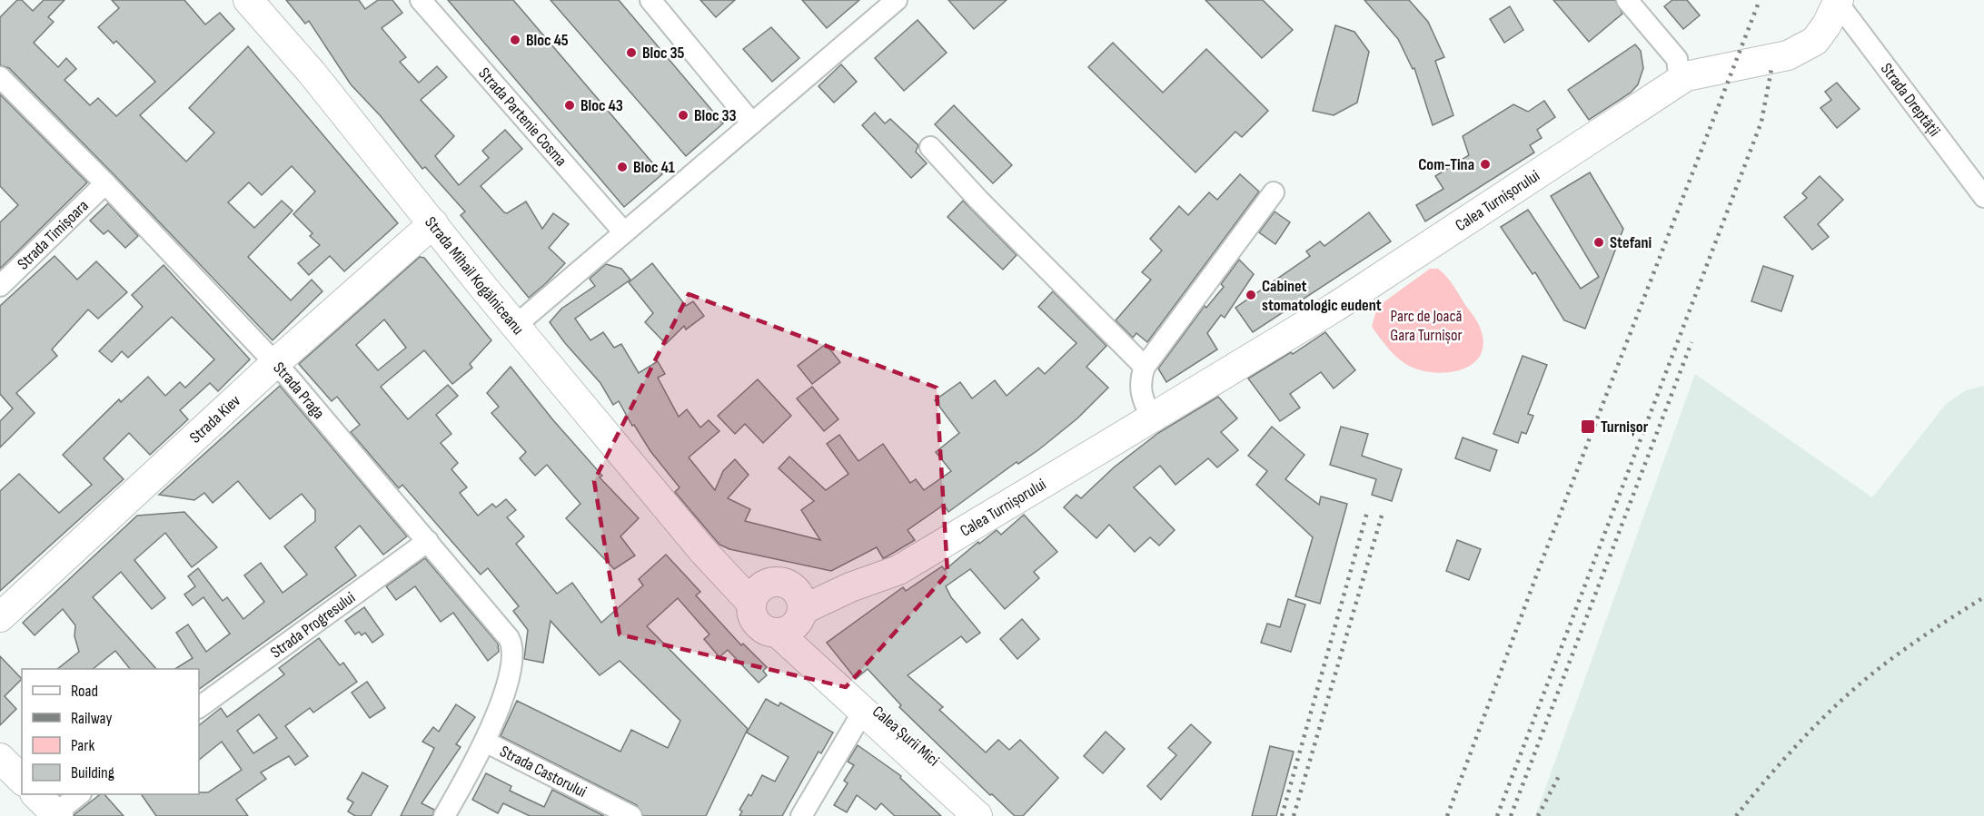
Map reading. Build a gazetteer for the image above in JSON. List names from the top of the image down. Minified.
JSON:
{"streets":{"street":["Strada Dreptății","Strada Partenie Cosma","Calea Turnișorului","Strada Timișoara","Strada Mihail Kogălniceanu","Strada Praga","Strada Kiev","Strada Progresului","Calea Șurii Mici","Strada Castorului"]},"crossings":[["Strada Dreptății","Calea Turnișorului"],["Calea Turnișorului","Strada Mihail Kogălniceanu"],["Calea Turnișorului","Calea Șurii Mici"],["Strada Timișoara","Strada Praga"],["Strada Mihail Kogălniceanu","Strada Kiev"],["Strada Mihail Kogălniceanu","Calea Șurii Mici"],["Strada Praga","Strada Kiev"],["Strada Praga","Strada Progresului"],["Strada Praga","Strada Castorului"]],"parks":["Parc de Joacă Gara Turnișor"],"places":{"other":["Bloc 45","Bloc 35","Bloc 43","Bloc 33","Com-Tina","Bloc 41","Stefani","Cabinet stomatologic eudent"],"transit":["Turnișor"]},"legend":["Road","Railway","Park","Building"]}
